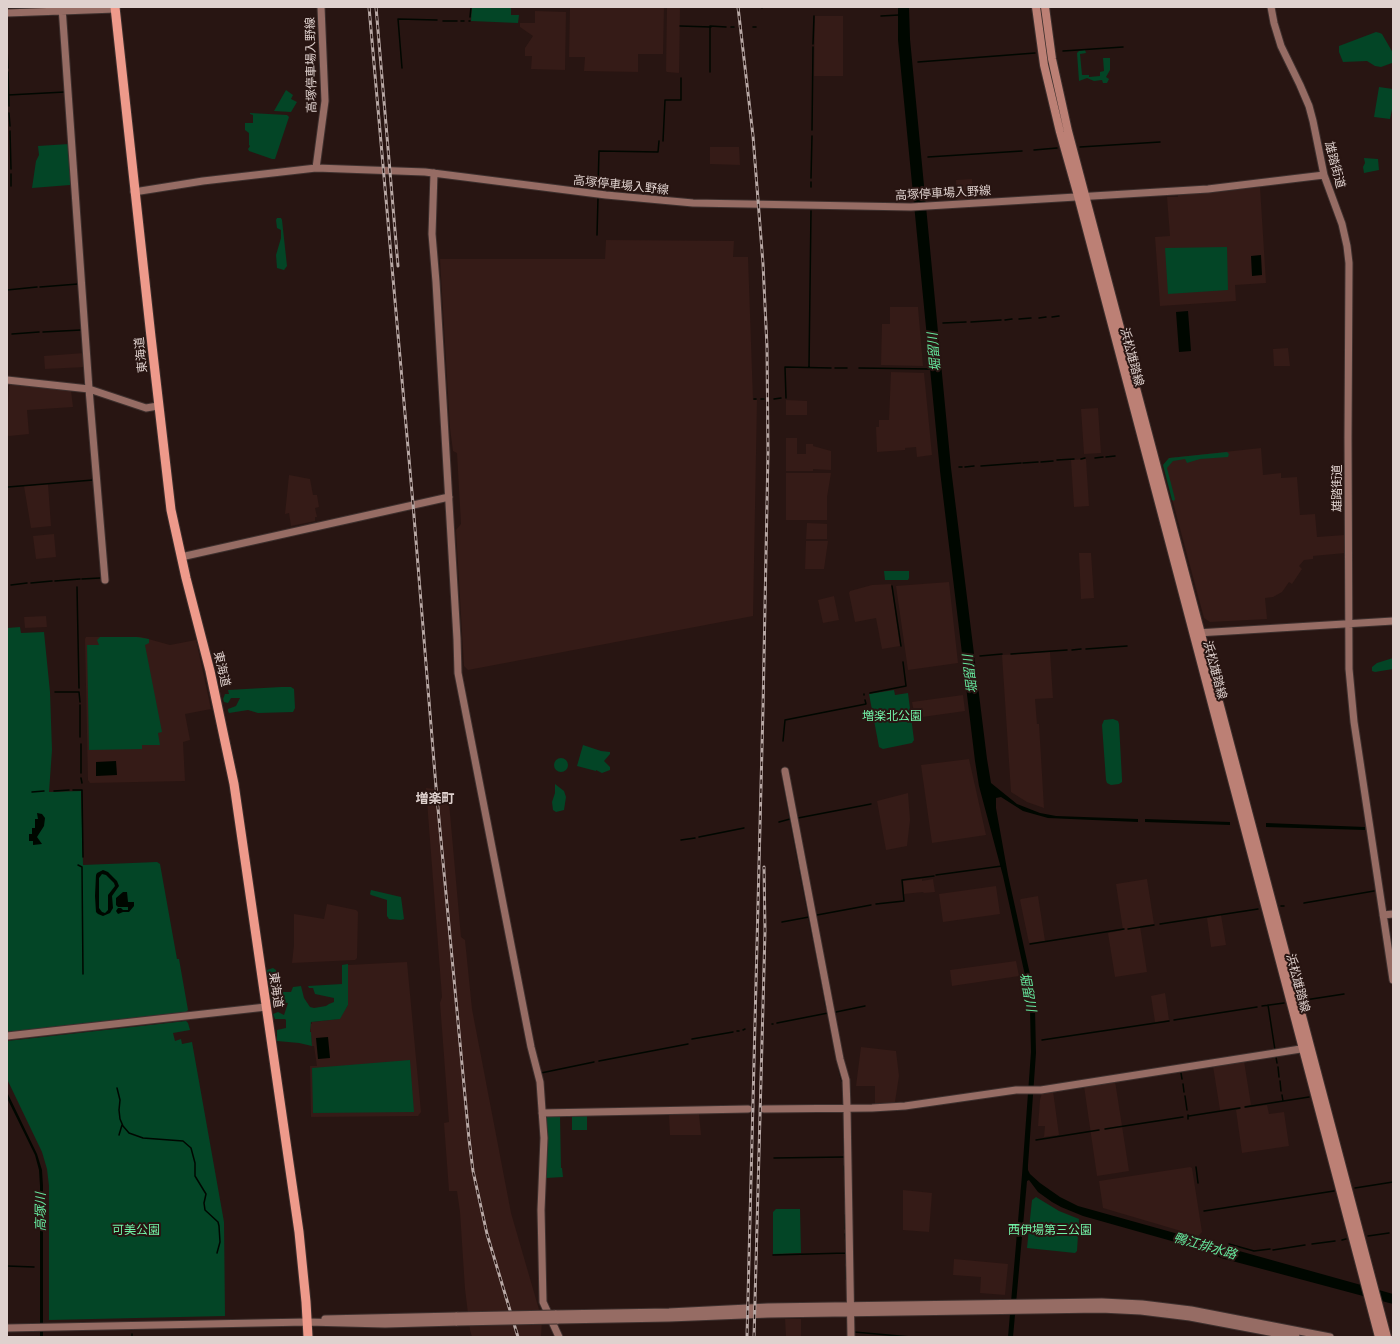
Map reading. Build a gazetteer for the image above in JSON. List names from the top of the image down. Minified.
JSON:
{"streets":{"highway":["東海道"],"main road":["浜松雄踏線"],"street":["高塚停車場入野線","雄踏街道"]},"crossings":[["高塚停車場入野線","雄踏街道"],["高塚停車場入野線","浜松雄踏線"]],"districts":["増楽町"],"water":["堀留川","高塚川","鴨江排水路"],"parks":["増楽北公園","可美公園","西伊場第三公園"]}
